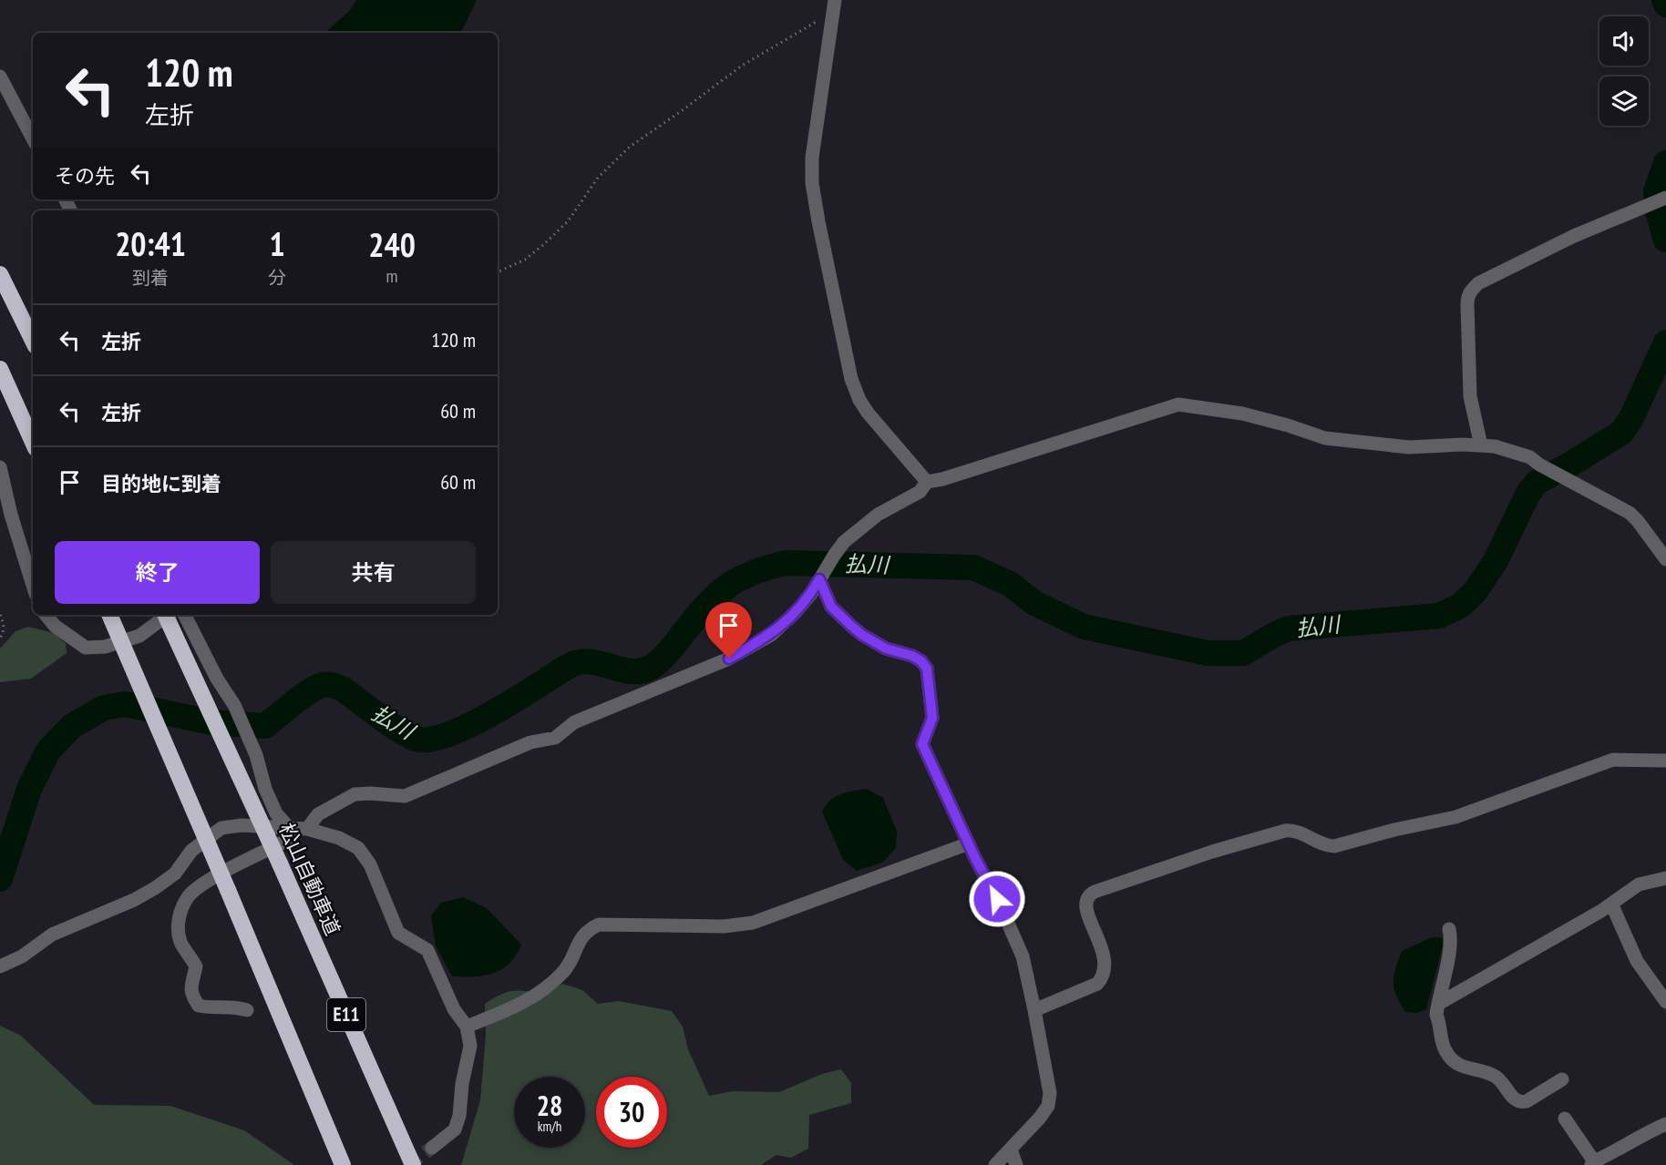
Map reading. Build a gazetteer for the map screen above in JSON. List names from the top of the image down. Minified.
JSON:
{"streets":{"highway":["松山自動車道","E11"]},"water":["払川"],"page":{"turn":["120 m","左折"],"then":"その先","eta":["20:41","到着","1","分","240","m"],"list":[{"name":"左折","value":"120 m"},{"name":"左折","value":"60 m"},{"name":"目的地に到着","value":"60 m"}],"buttons":["終了","共有"],"speed":"28 km/h","limit":"30"}}
